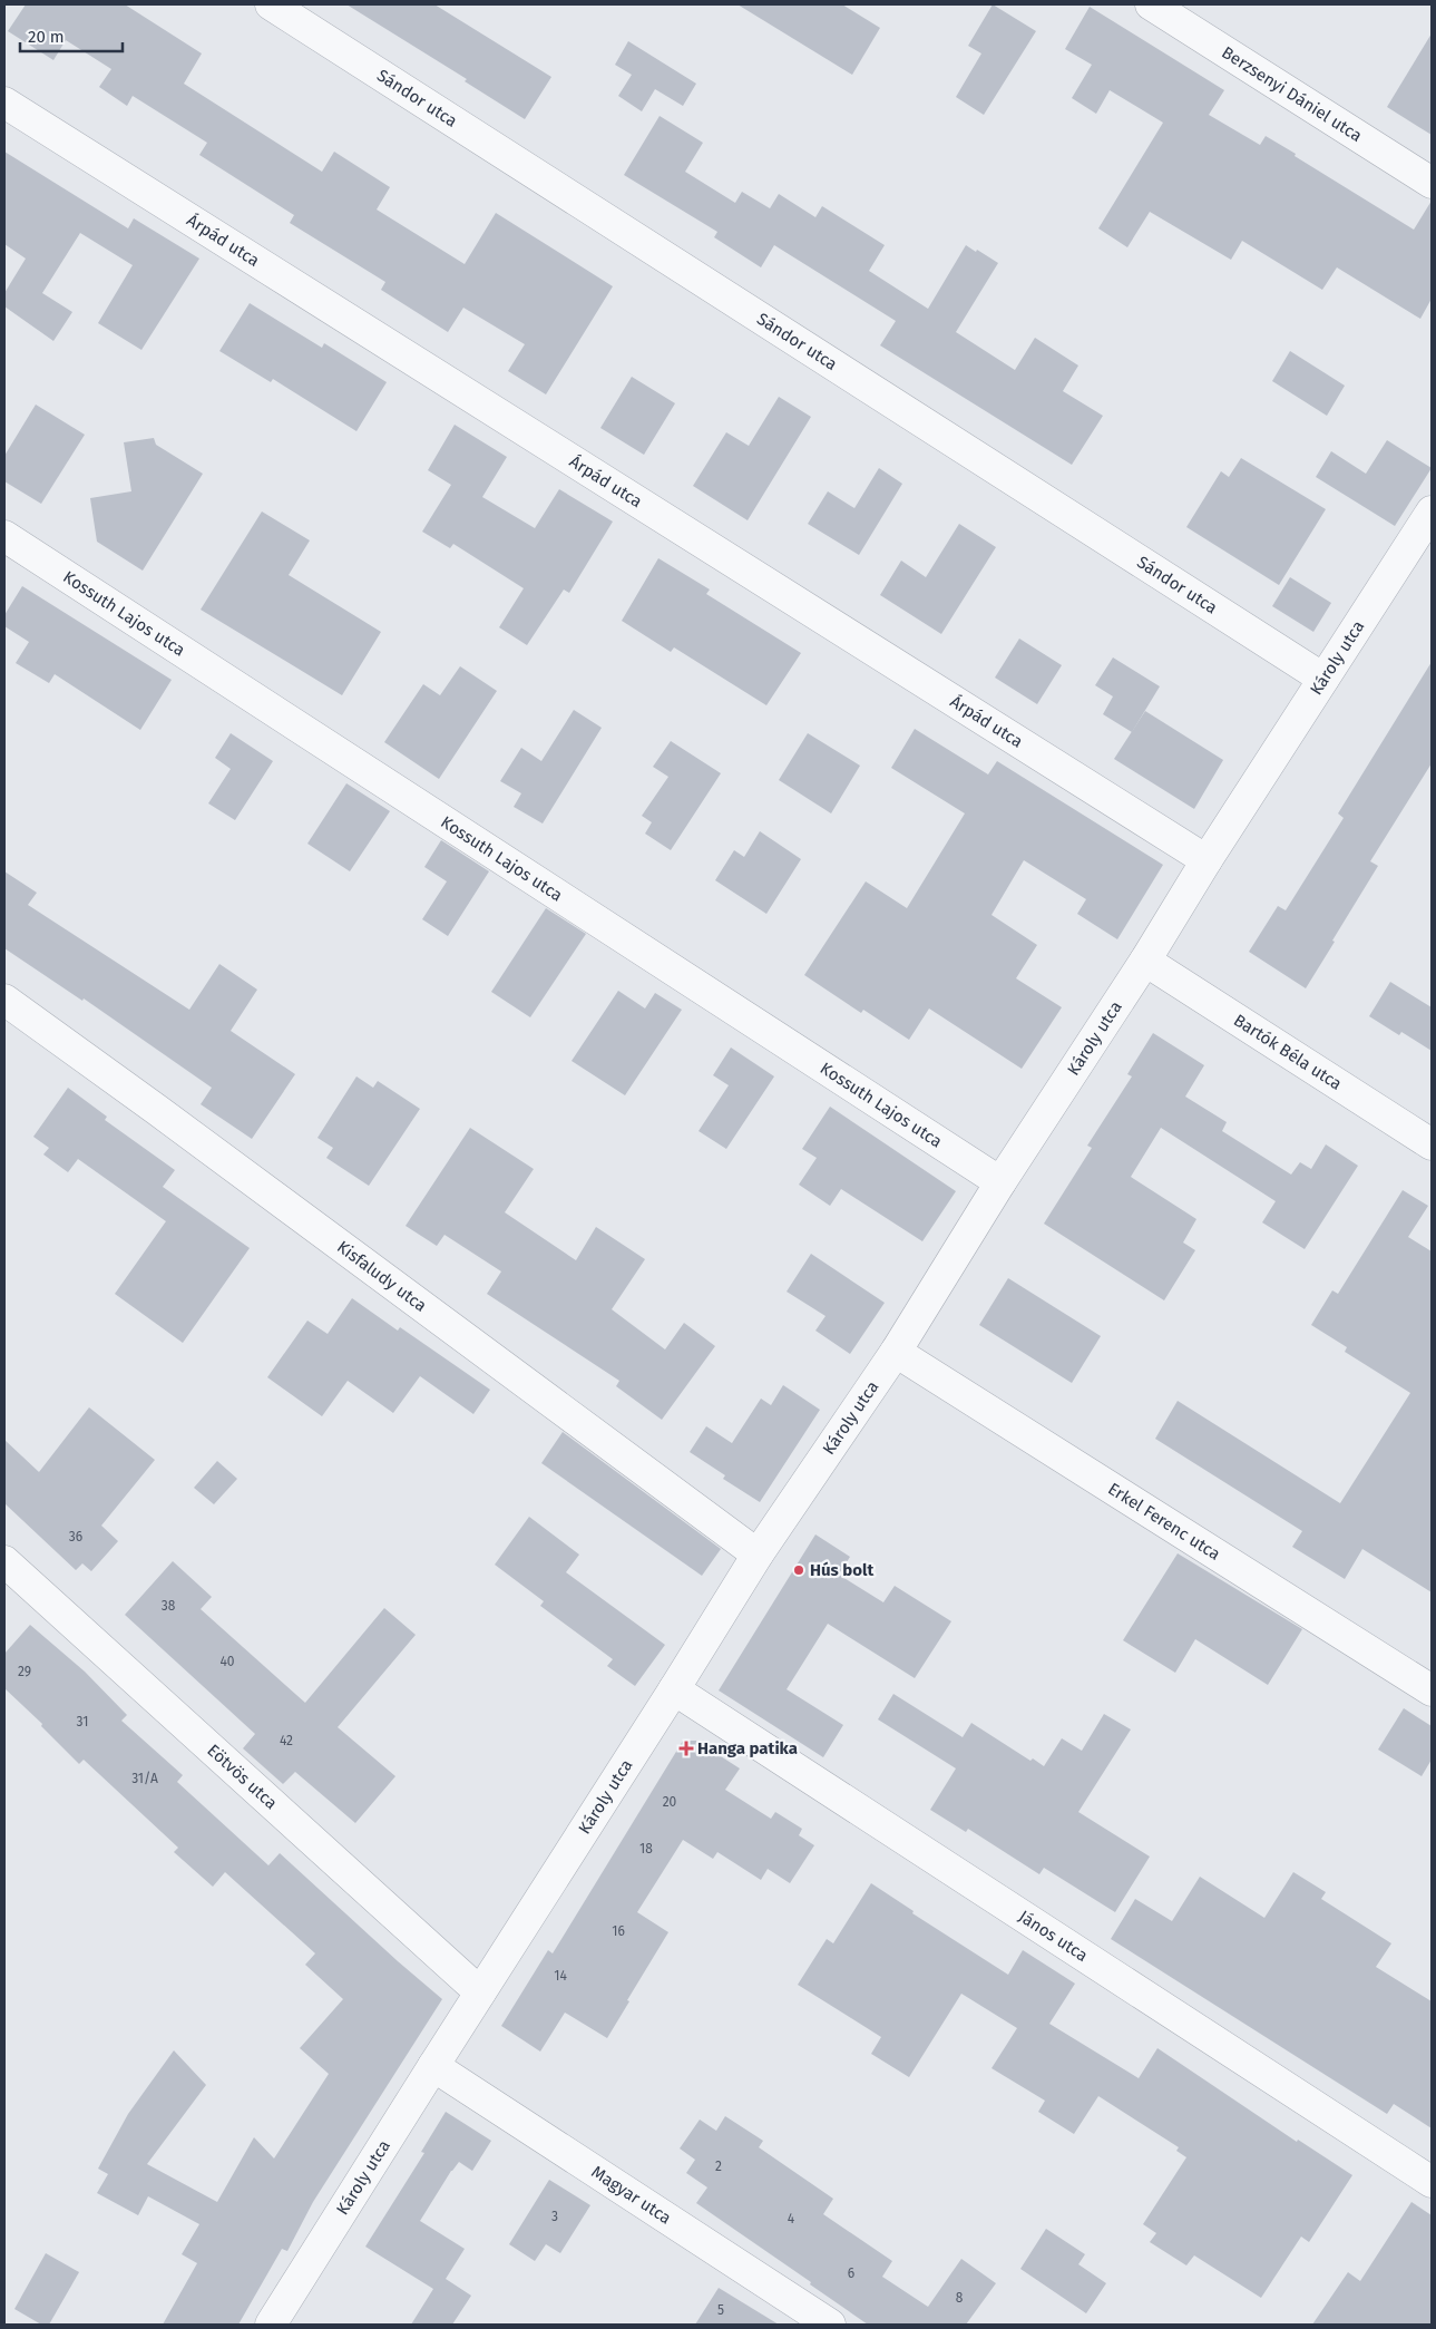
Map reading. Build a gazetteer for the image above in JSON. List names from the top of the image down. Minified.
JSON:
{"streets":{"street":["Berzsenyi Dániel utca","Sándor utca","Árpád utca","Kossuth Lajos utca","Károly utca","Bartók Béla utca","Kisfaludy utca","Erkel Ferenc utca","Eötvös utca","János utca","Magyar utca"]},"crossings":[["Sándor utca","Károly utca"],["Árpád utca","Károly utca"],["Kossuth Lajos utca","Károly utca"],["Károly utca","Bartók Béla utca"],["Károly utca","Kisfaludy utca"],["Károly utca","Erkel Ferenc utca"],["Károly utca","Eötvös utca"],["Károly utca","János utca"],["Károly utca","Magyar utca"]],"places":{"other":["Hús bolt"],"health":["Hanga patika"]},"house_numbers":["36","38","40","29","31","42","31/A","20","18","16","14","2","3","4","6","8","5"],"scale_bar":"20 m"}
